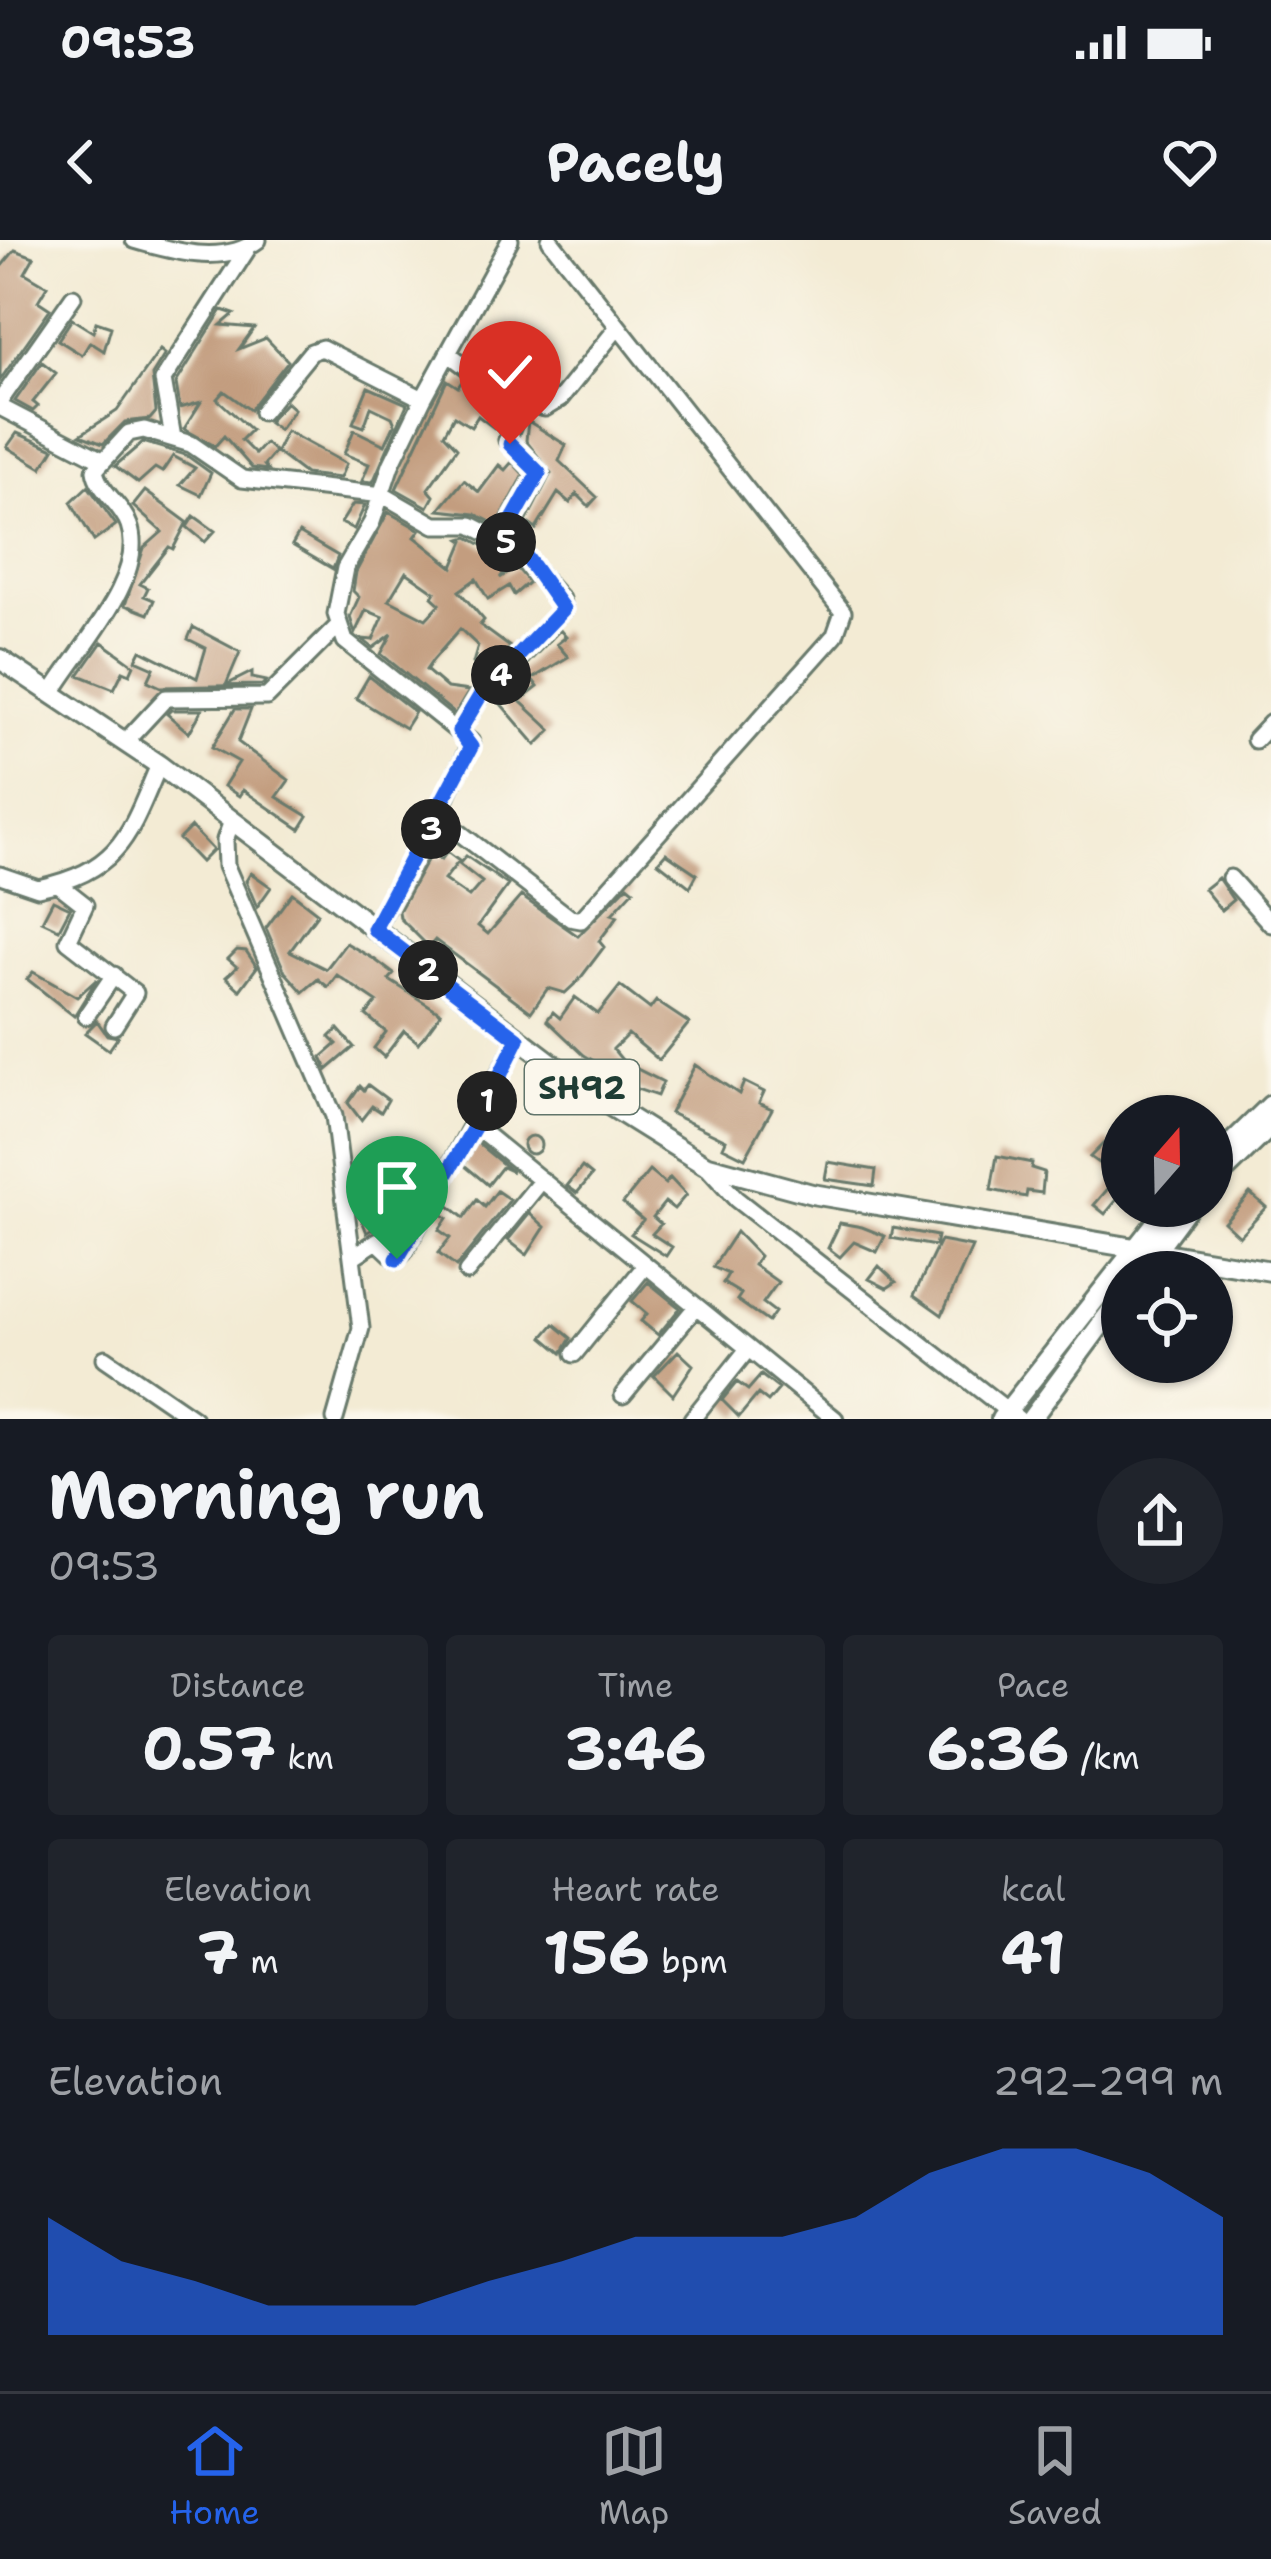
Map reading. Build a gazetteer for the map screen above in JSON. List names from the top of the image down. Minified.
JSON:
{"streets":{"main road":["SH92"]},"north":"top","page":{"status":"09:53","header":"Pacely","pins":["5","4","3","2","1"],"heading":["Morning run","09:53"],"stats":[["Distance","0.57 km"],["Time","3:46"],["Pace","6:36 /km"],["Elevation","7 m"],["Heart rate","156 bpm"],["kcal","41"]],"chart":["Elevation","292–299 m"],"tabs":["Home","Map","Saved"]}}
